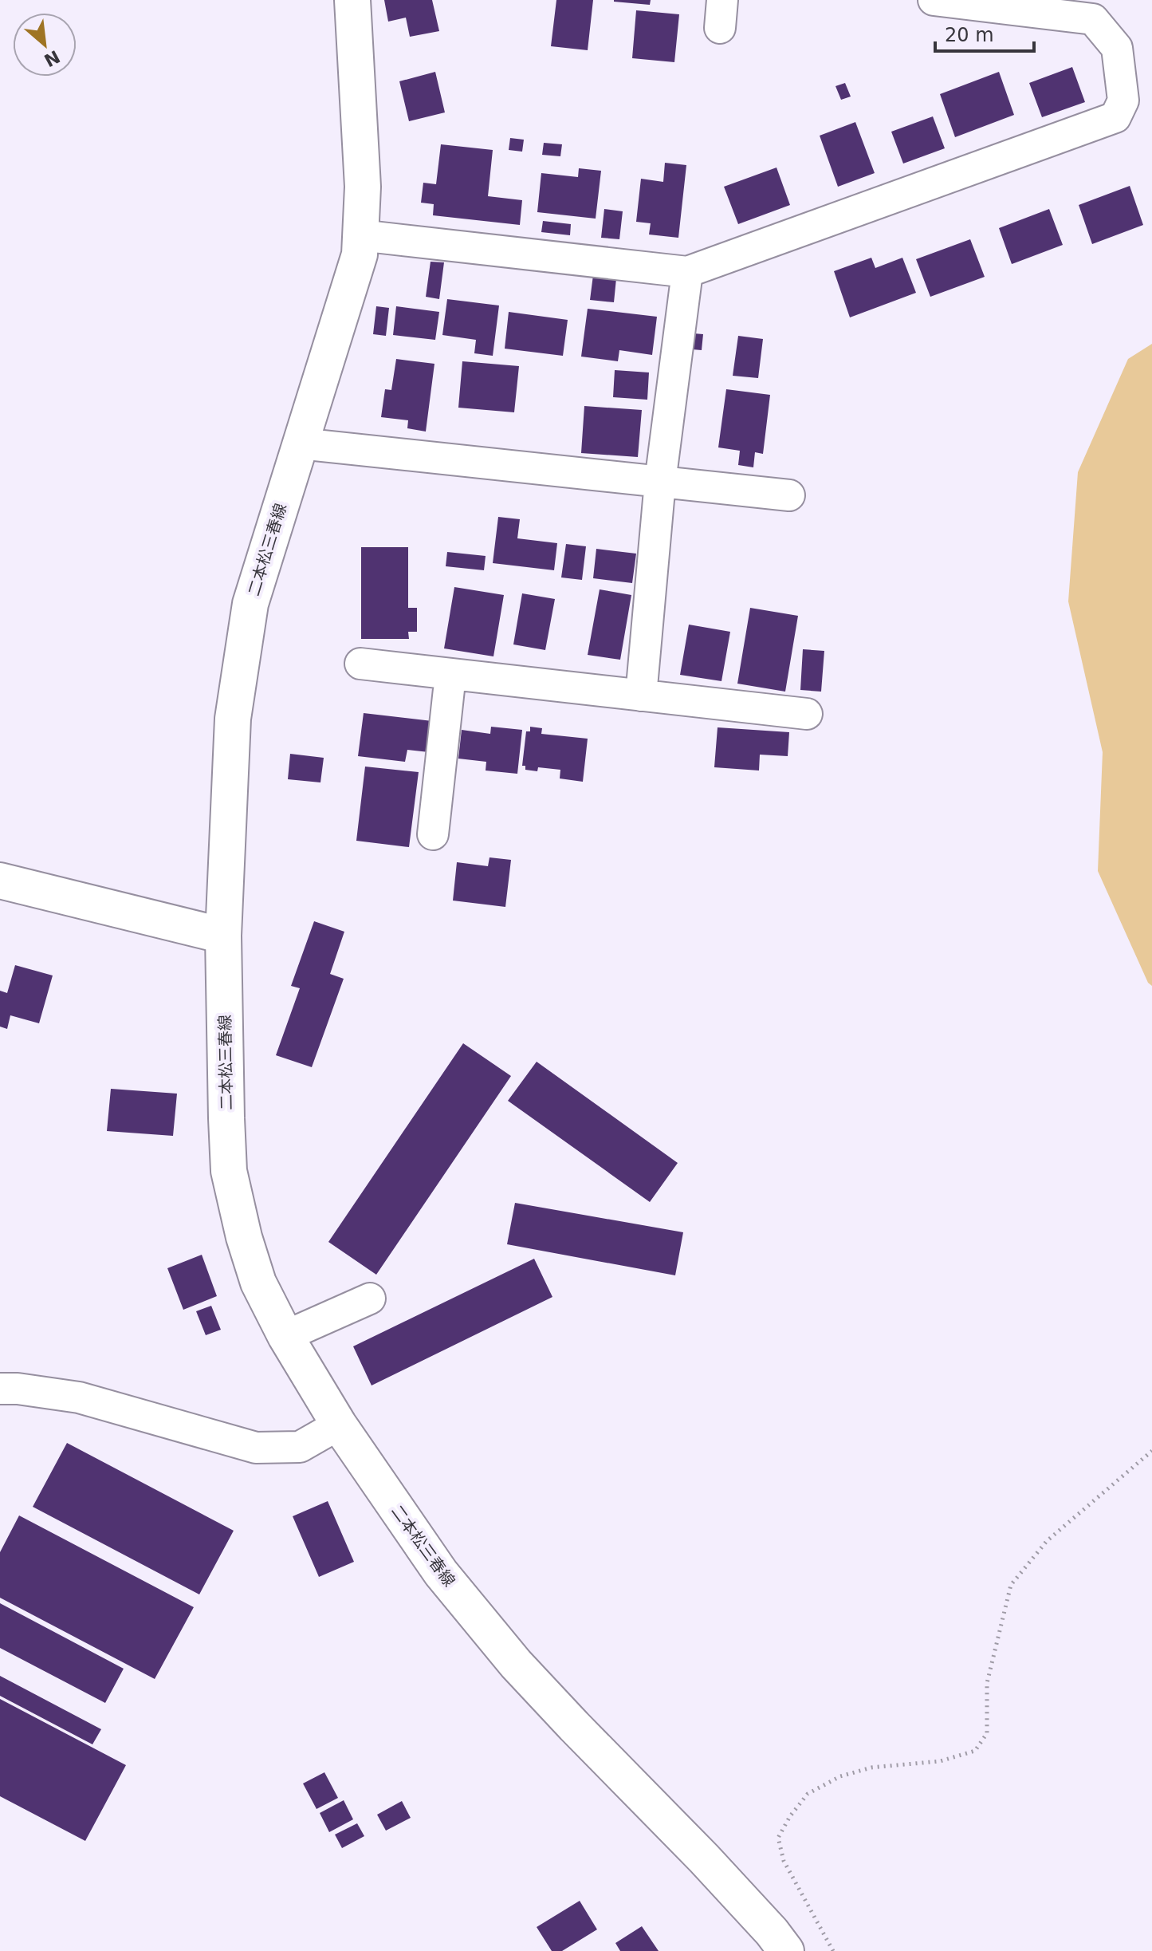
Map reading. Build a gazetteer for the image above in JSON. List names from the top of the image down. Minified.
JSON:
{"streets":{"main road":["二本松三春線"]},"scale_bar":"20 m","north":"bottom right"}
